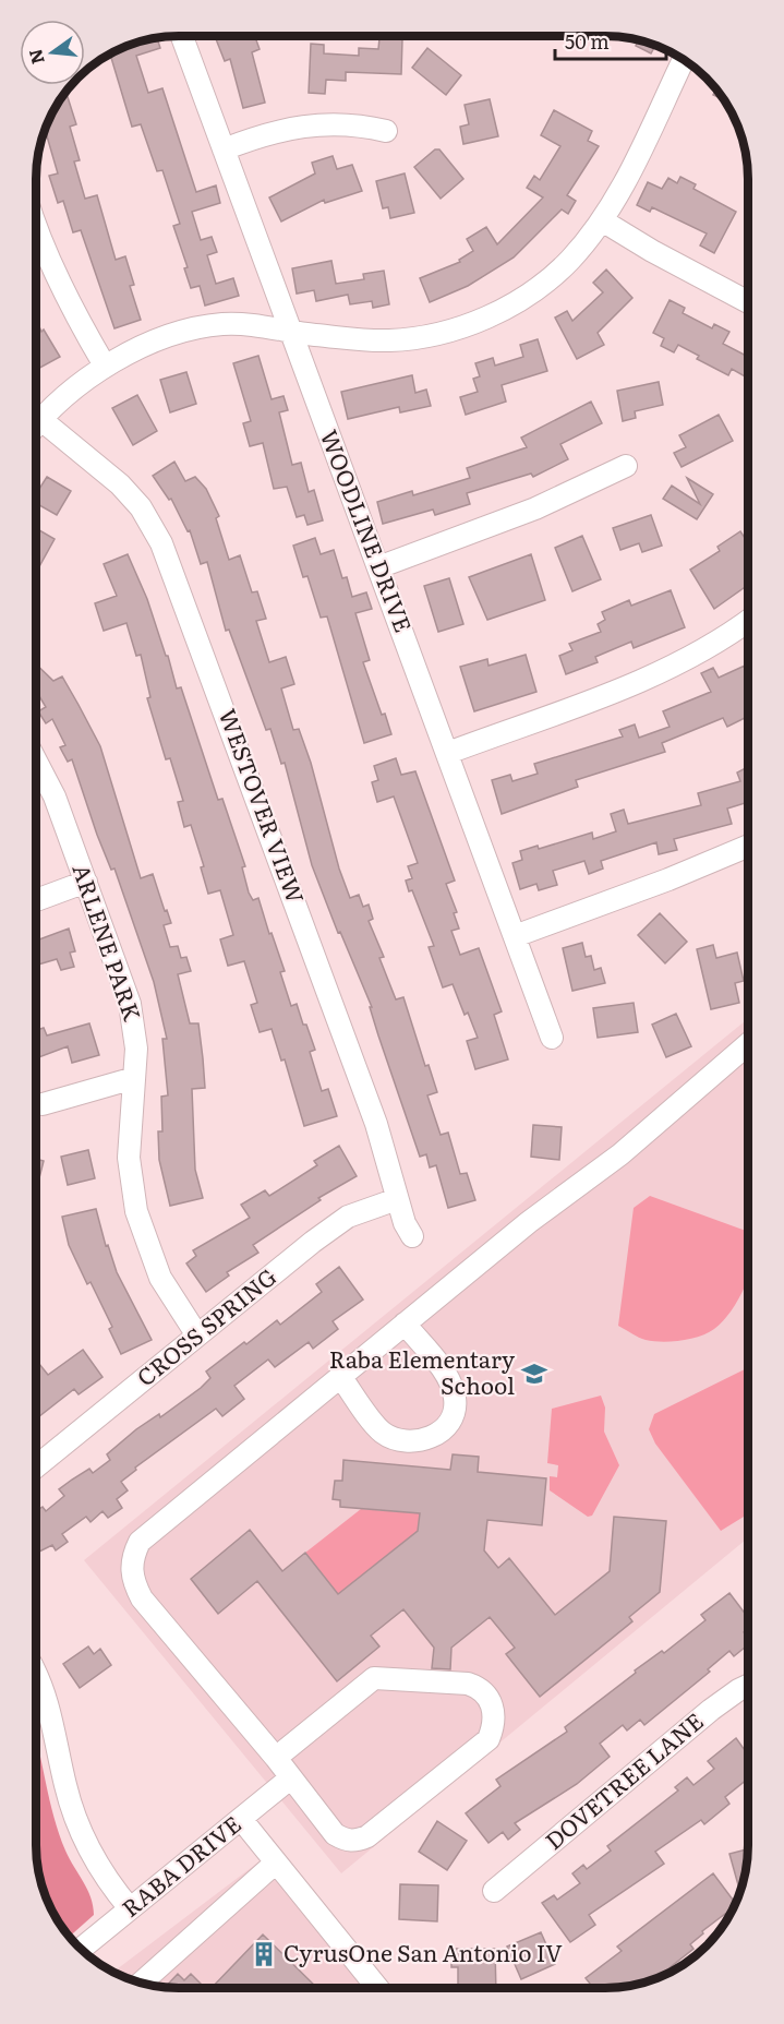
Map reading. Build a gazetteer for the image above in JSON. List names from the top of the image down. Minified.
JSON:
{"streets":{"street":["WOODLINE DRIVE","WESTOVER VIEW","ARLENE PARK","CROSS SPRING","DOVETREE LANE","RABA DRIVE"]},"crossings":[["WESTOVER VIEW","CROSS SPRING"],["ARLENE PARK","CROSS SPRING"]],"places":{"school or university":["Raba Elementary School"],"building":["CyrusOne San Antonio IV"]},"scale_bar":"50 m","north":"left"}
